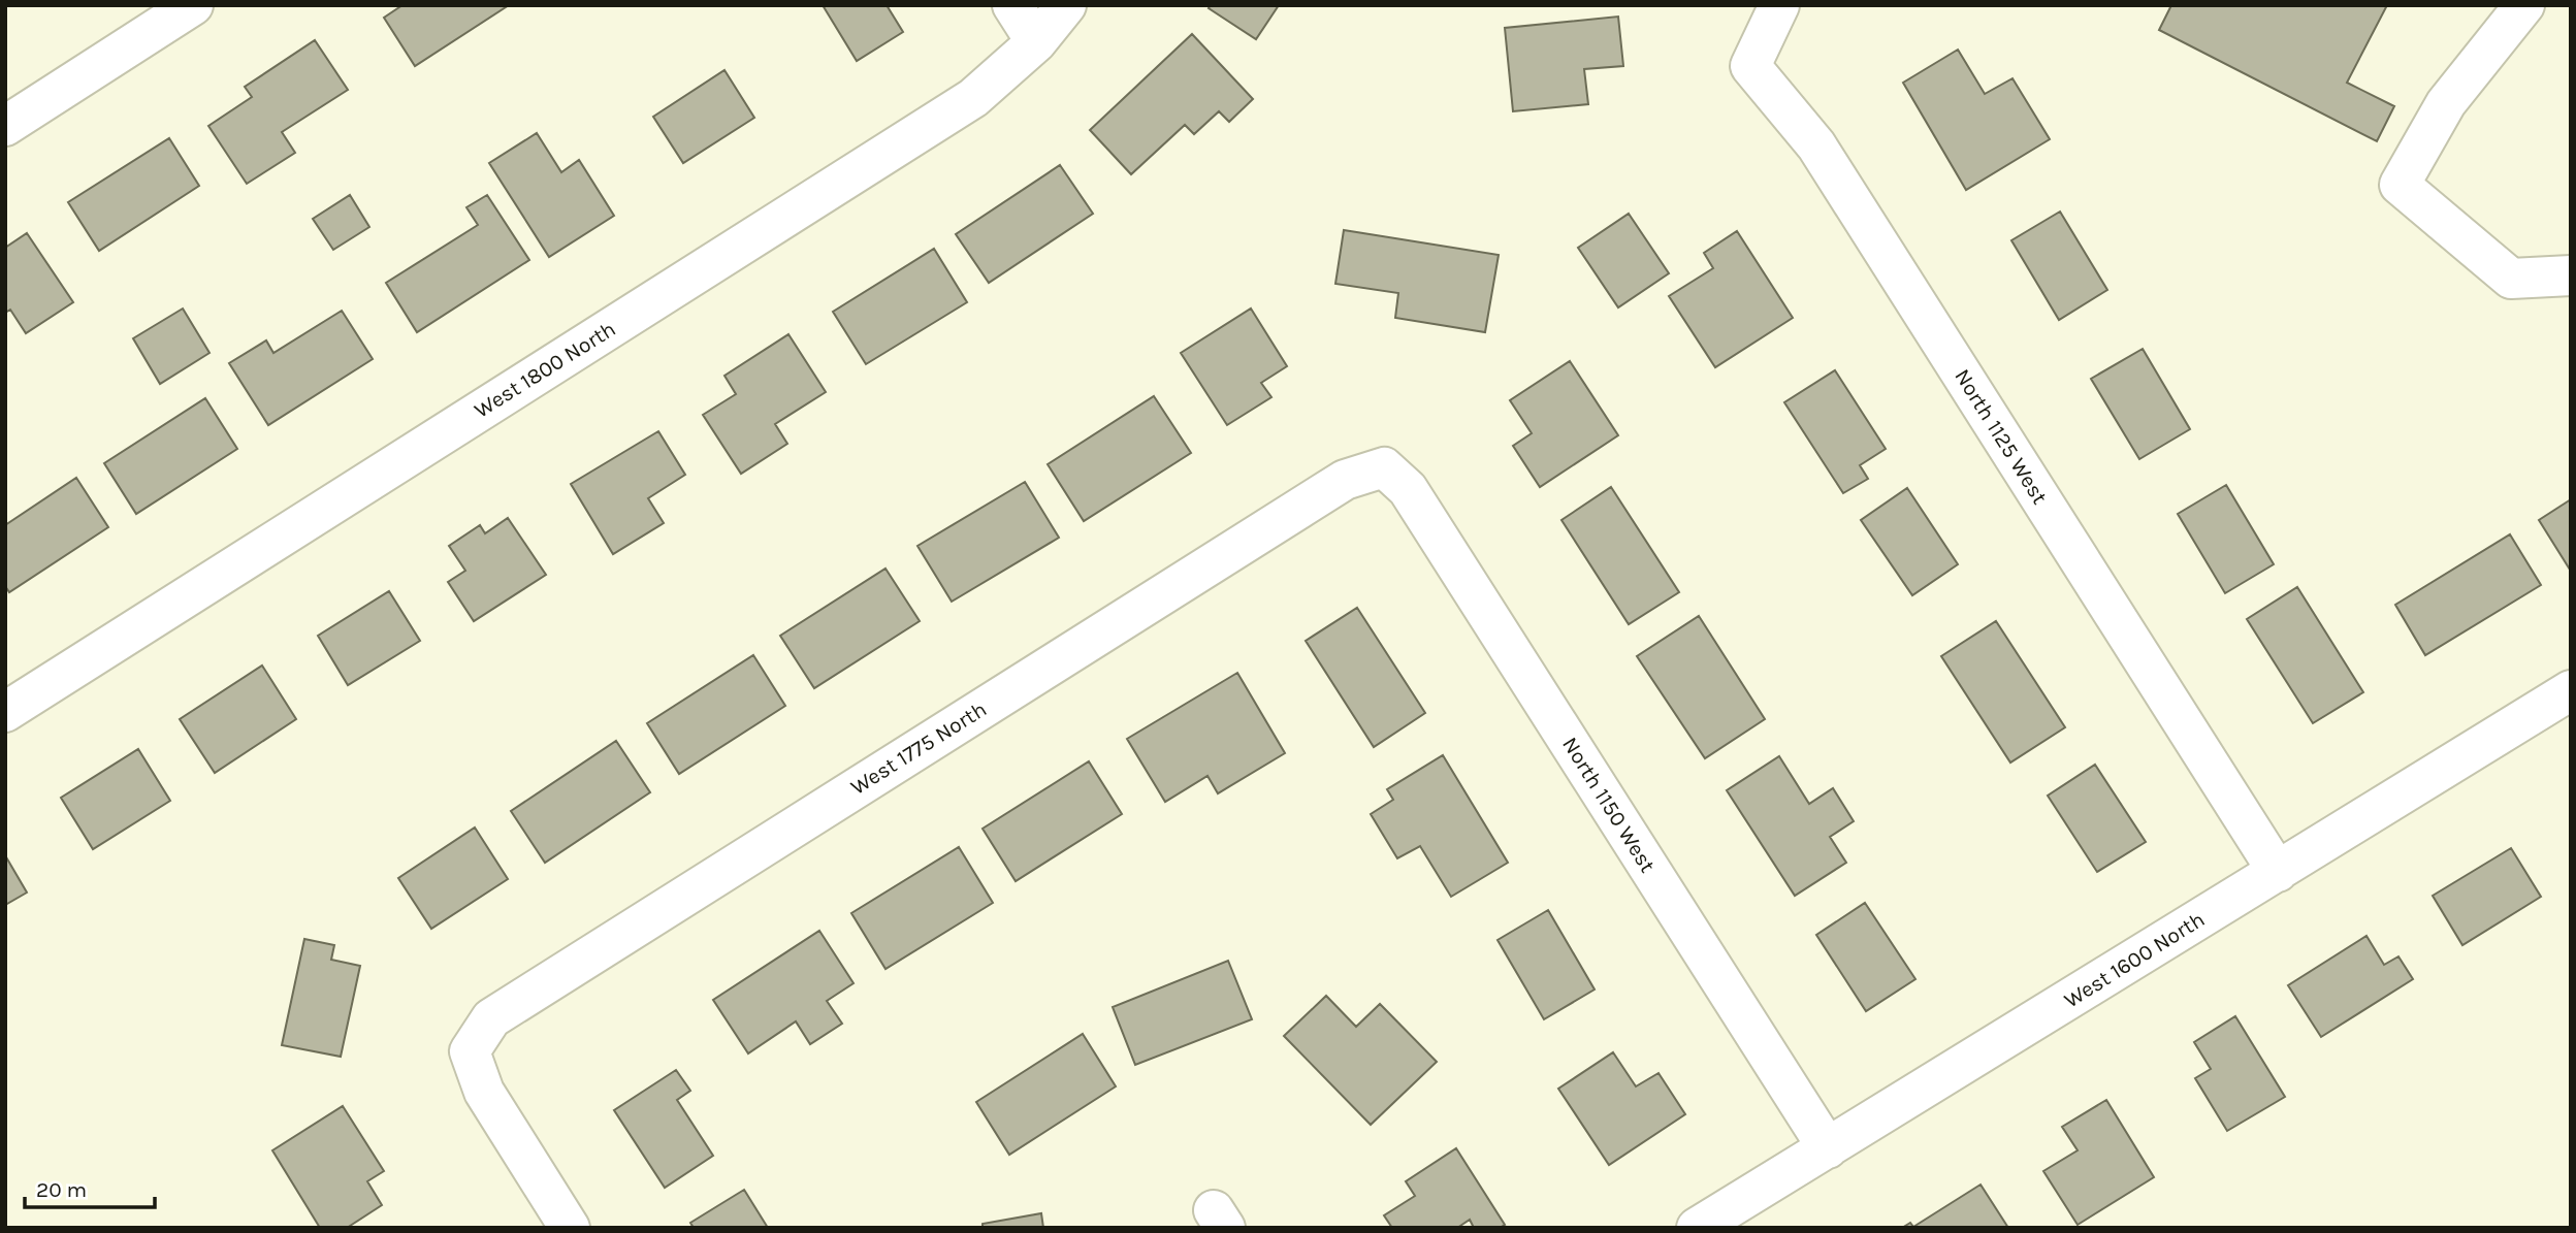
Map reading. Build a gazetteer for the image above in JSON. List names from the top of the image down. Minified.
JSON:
{"streets":{"street":["West 1800 North","North 1125 West","West 1775 North","North 1150 West","West 1600 North"]},"crossings":[["North 1125 West","West 1600 North"],["West 1775 North","North 1150 West"],["North 1150 West","West 1600 North"]],"scale_bar":"20 m"}
